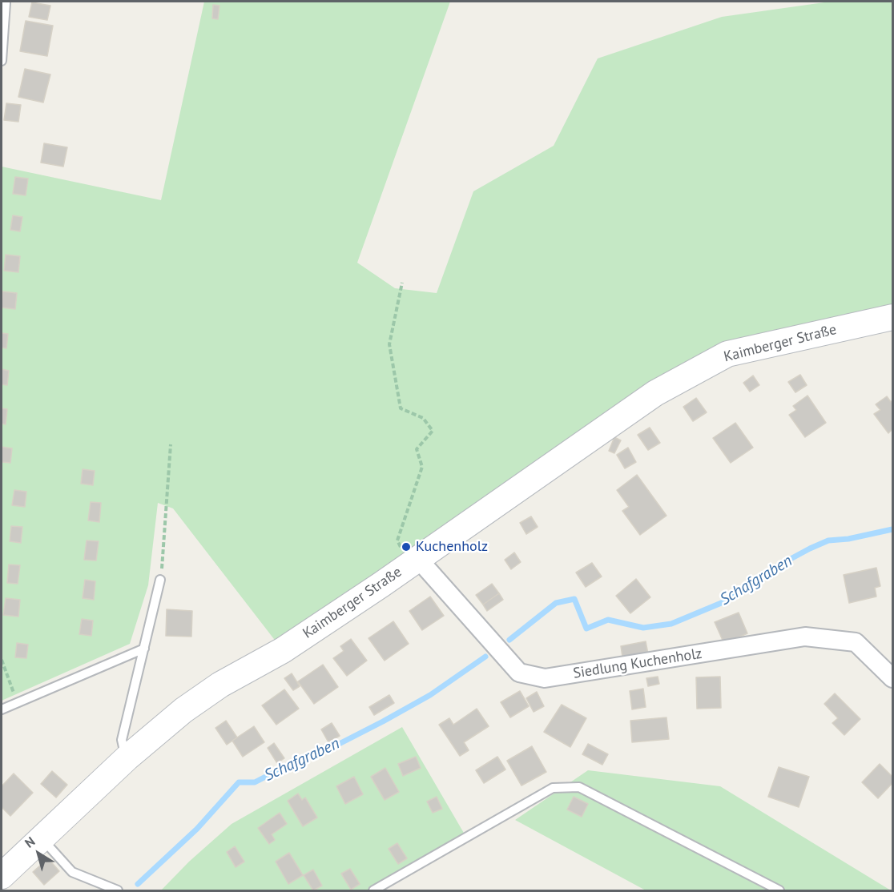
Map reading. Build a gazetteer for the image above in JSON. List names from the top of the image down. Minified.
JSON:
{"streets":{"main road":["Kaimberger Straße"],"street":["Siedlung Kuchenholz"]},"crossings":[["Kaimberger Straße","Siedlung Kuchenholz"]],"water":["Schafgraben"],"places":["Kuchenholz"],"north":"top left"}
